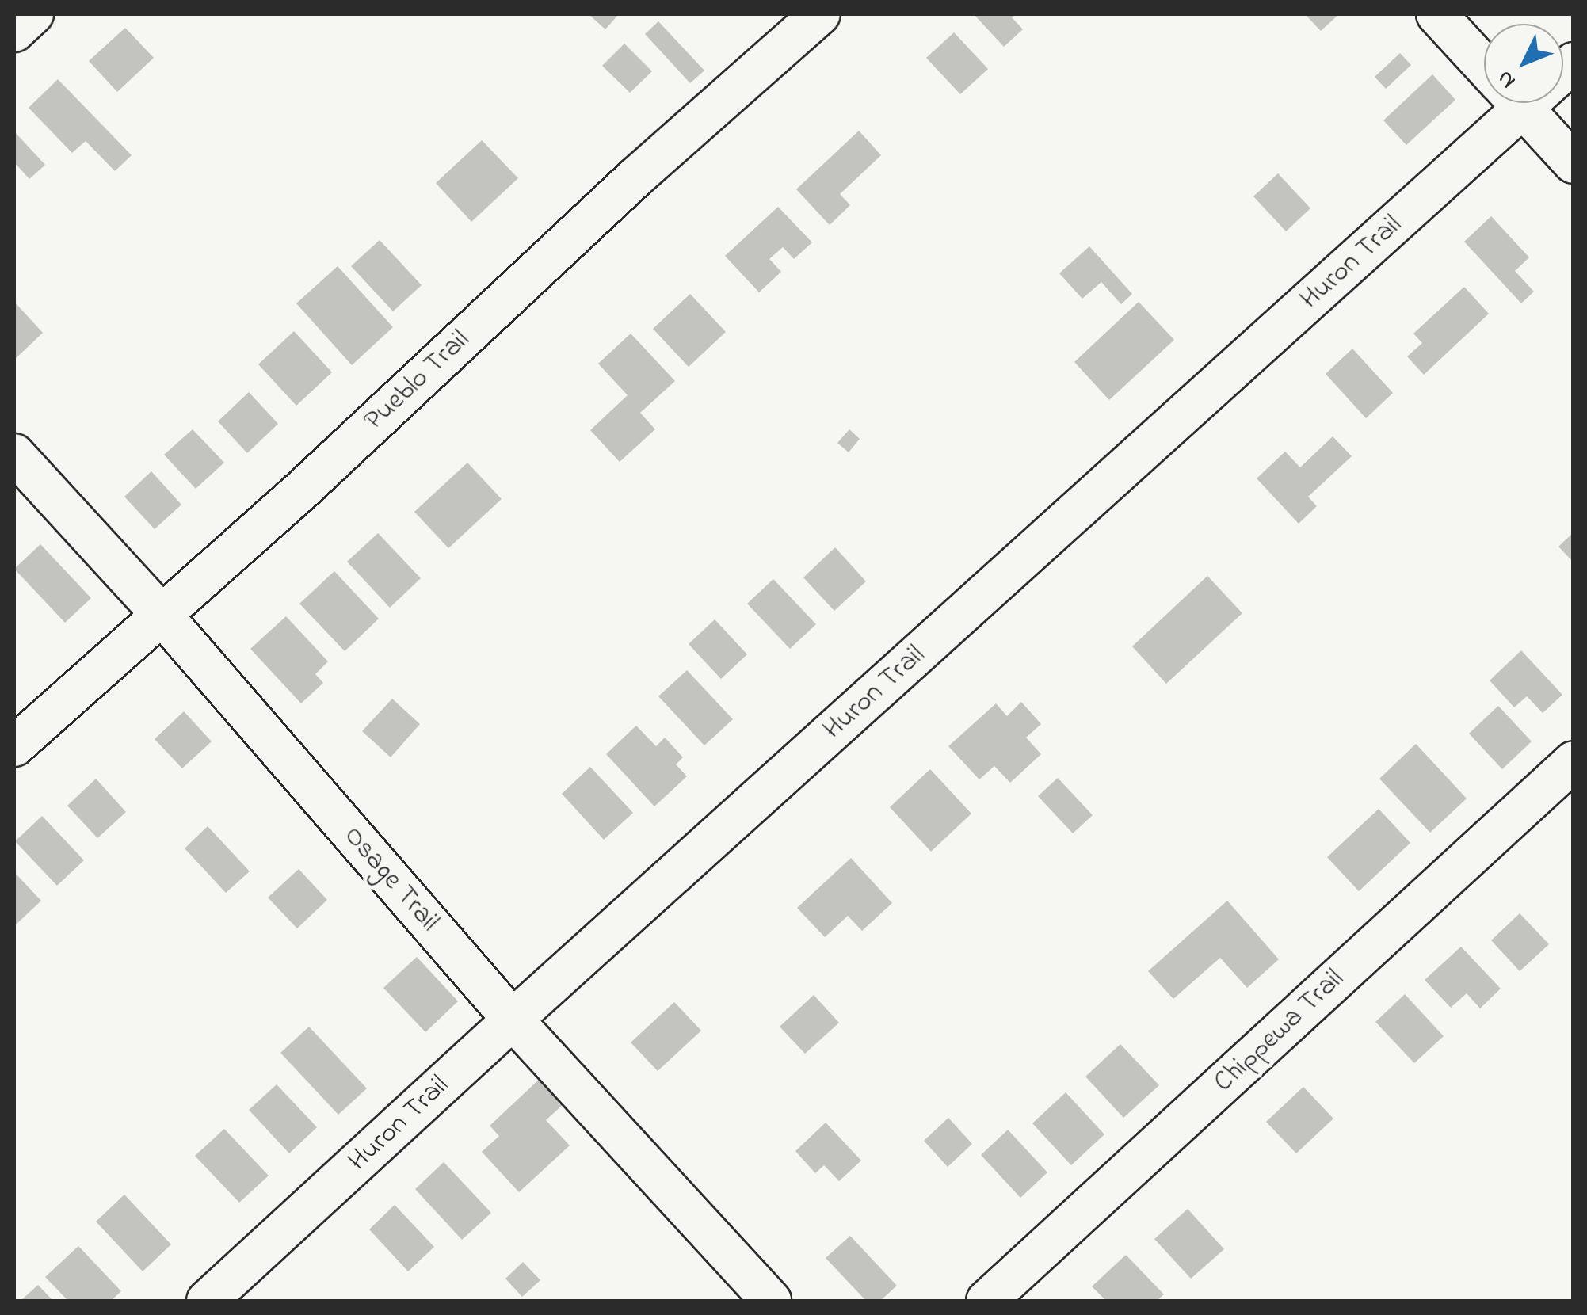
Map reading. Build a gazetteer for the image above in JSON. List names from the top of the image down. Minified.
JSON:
{"streets":{"street":["Huron Trail","Pueblo Trail","Osage Trail","Chippewa Trail"]},"crossings":[["Huron Trail","Osage Trail"],["Pueblo Trail","Osage Trail"]],"north":"bottom left"}
